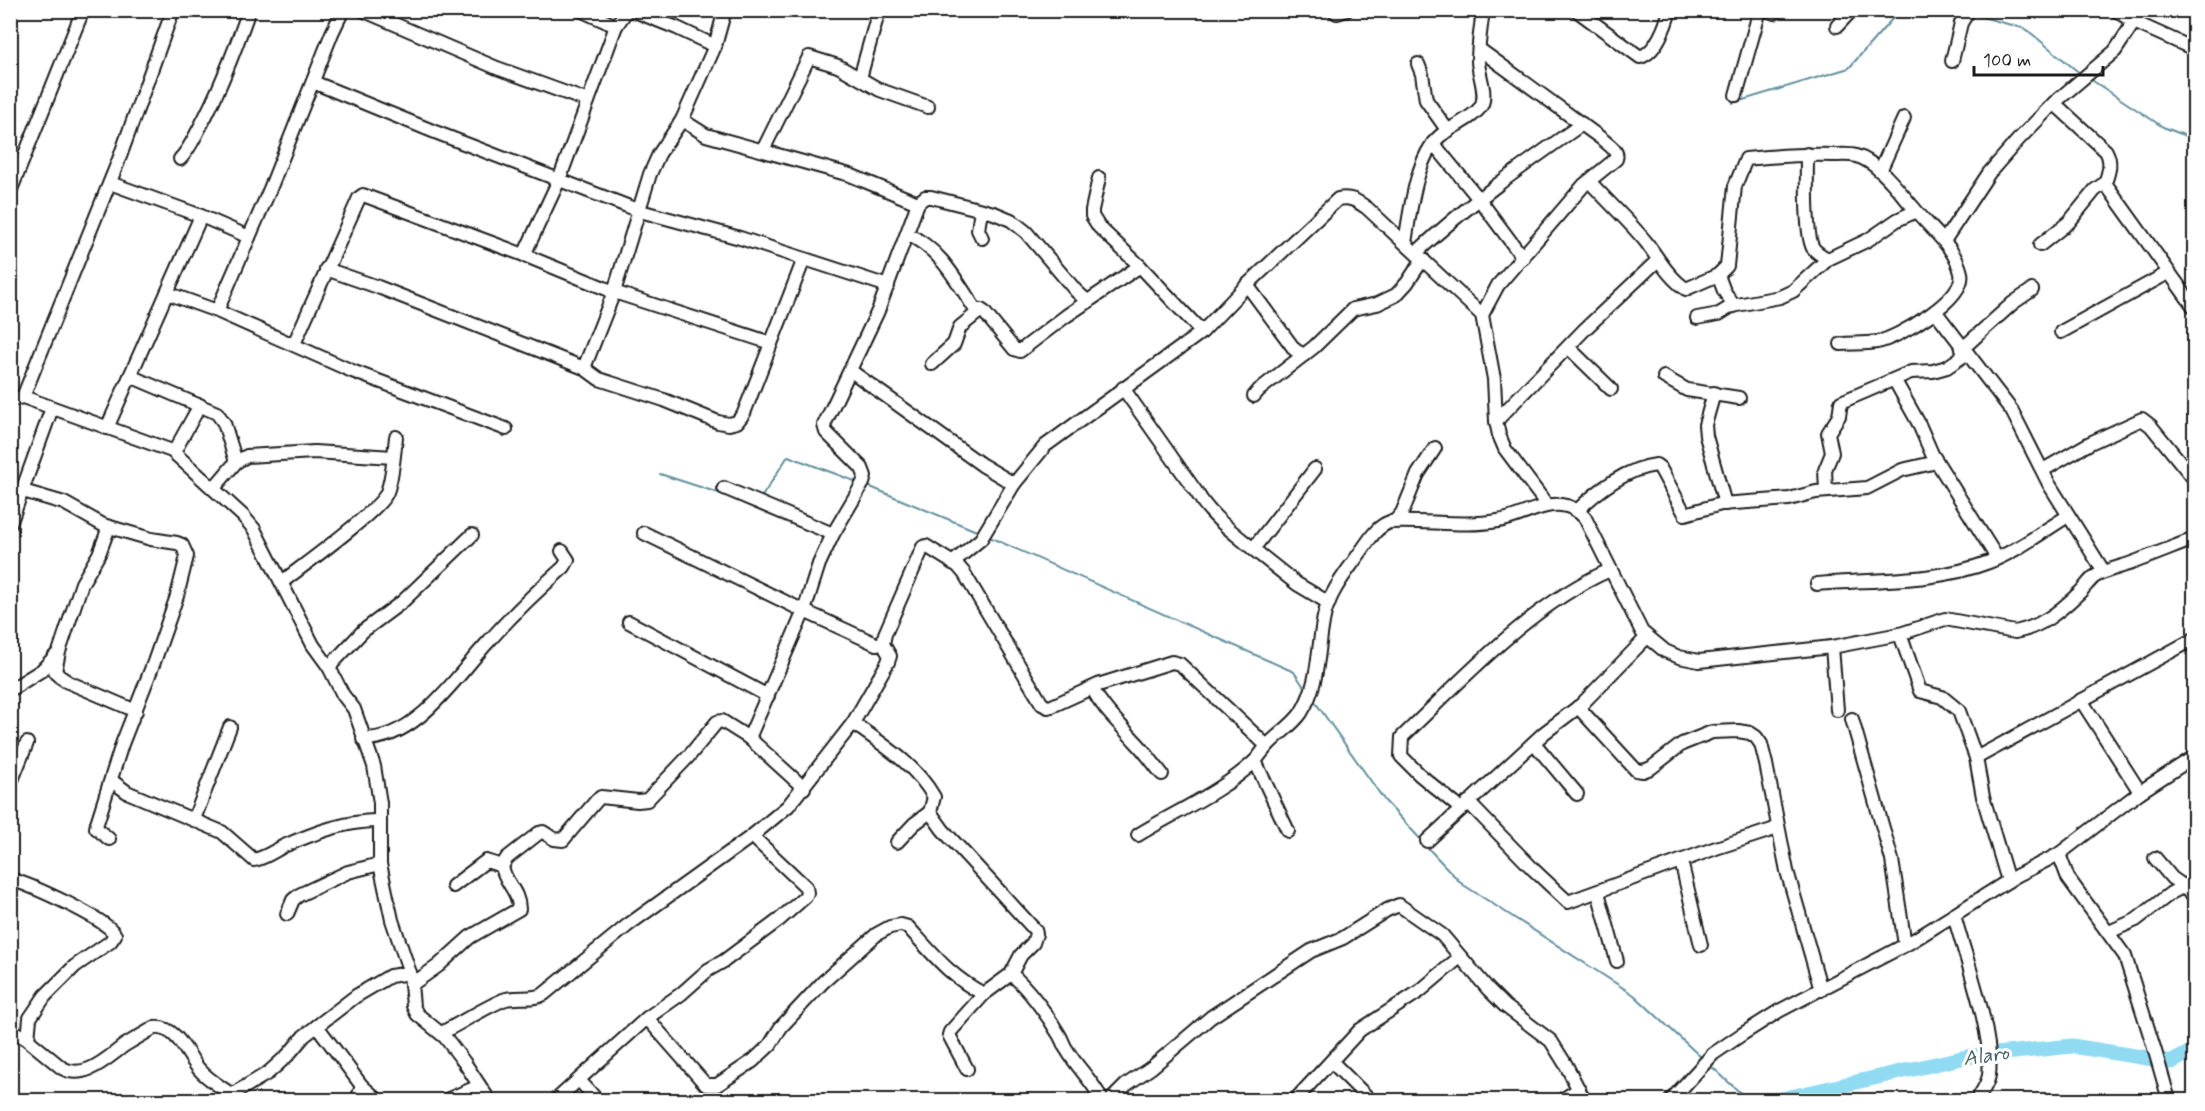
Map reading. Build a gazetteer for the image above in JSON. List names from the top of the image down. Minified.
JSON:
{"water":["Alaro"],"scale_bar":"100 m"}
